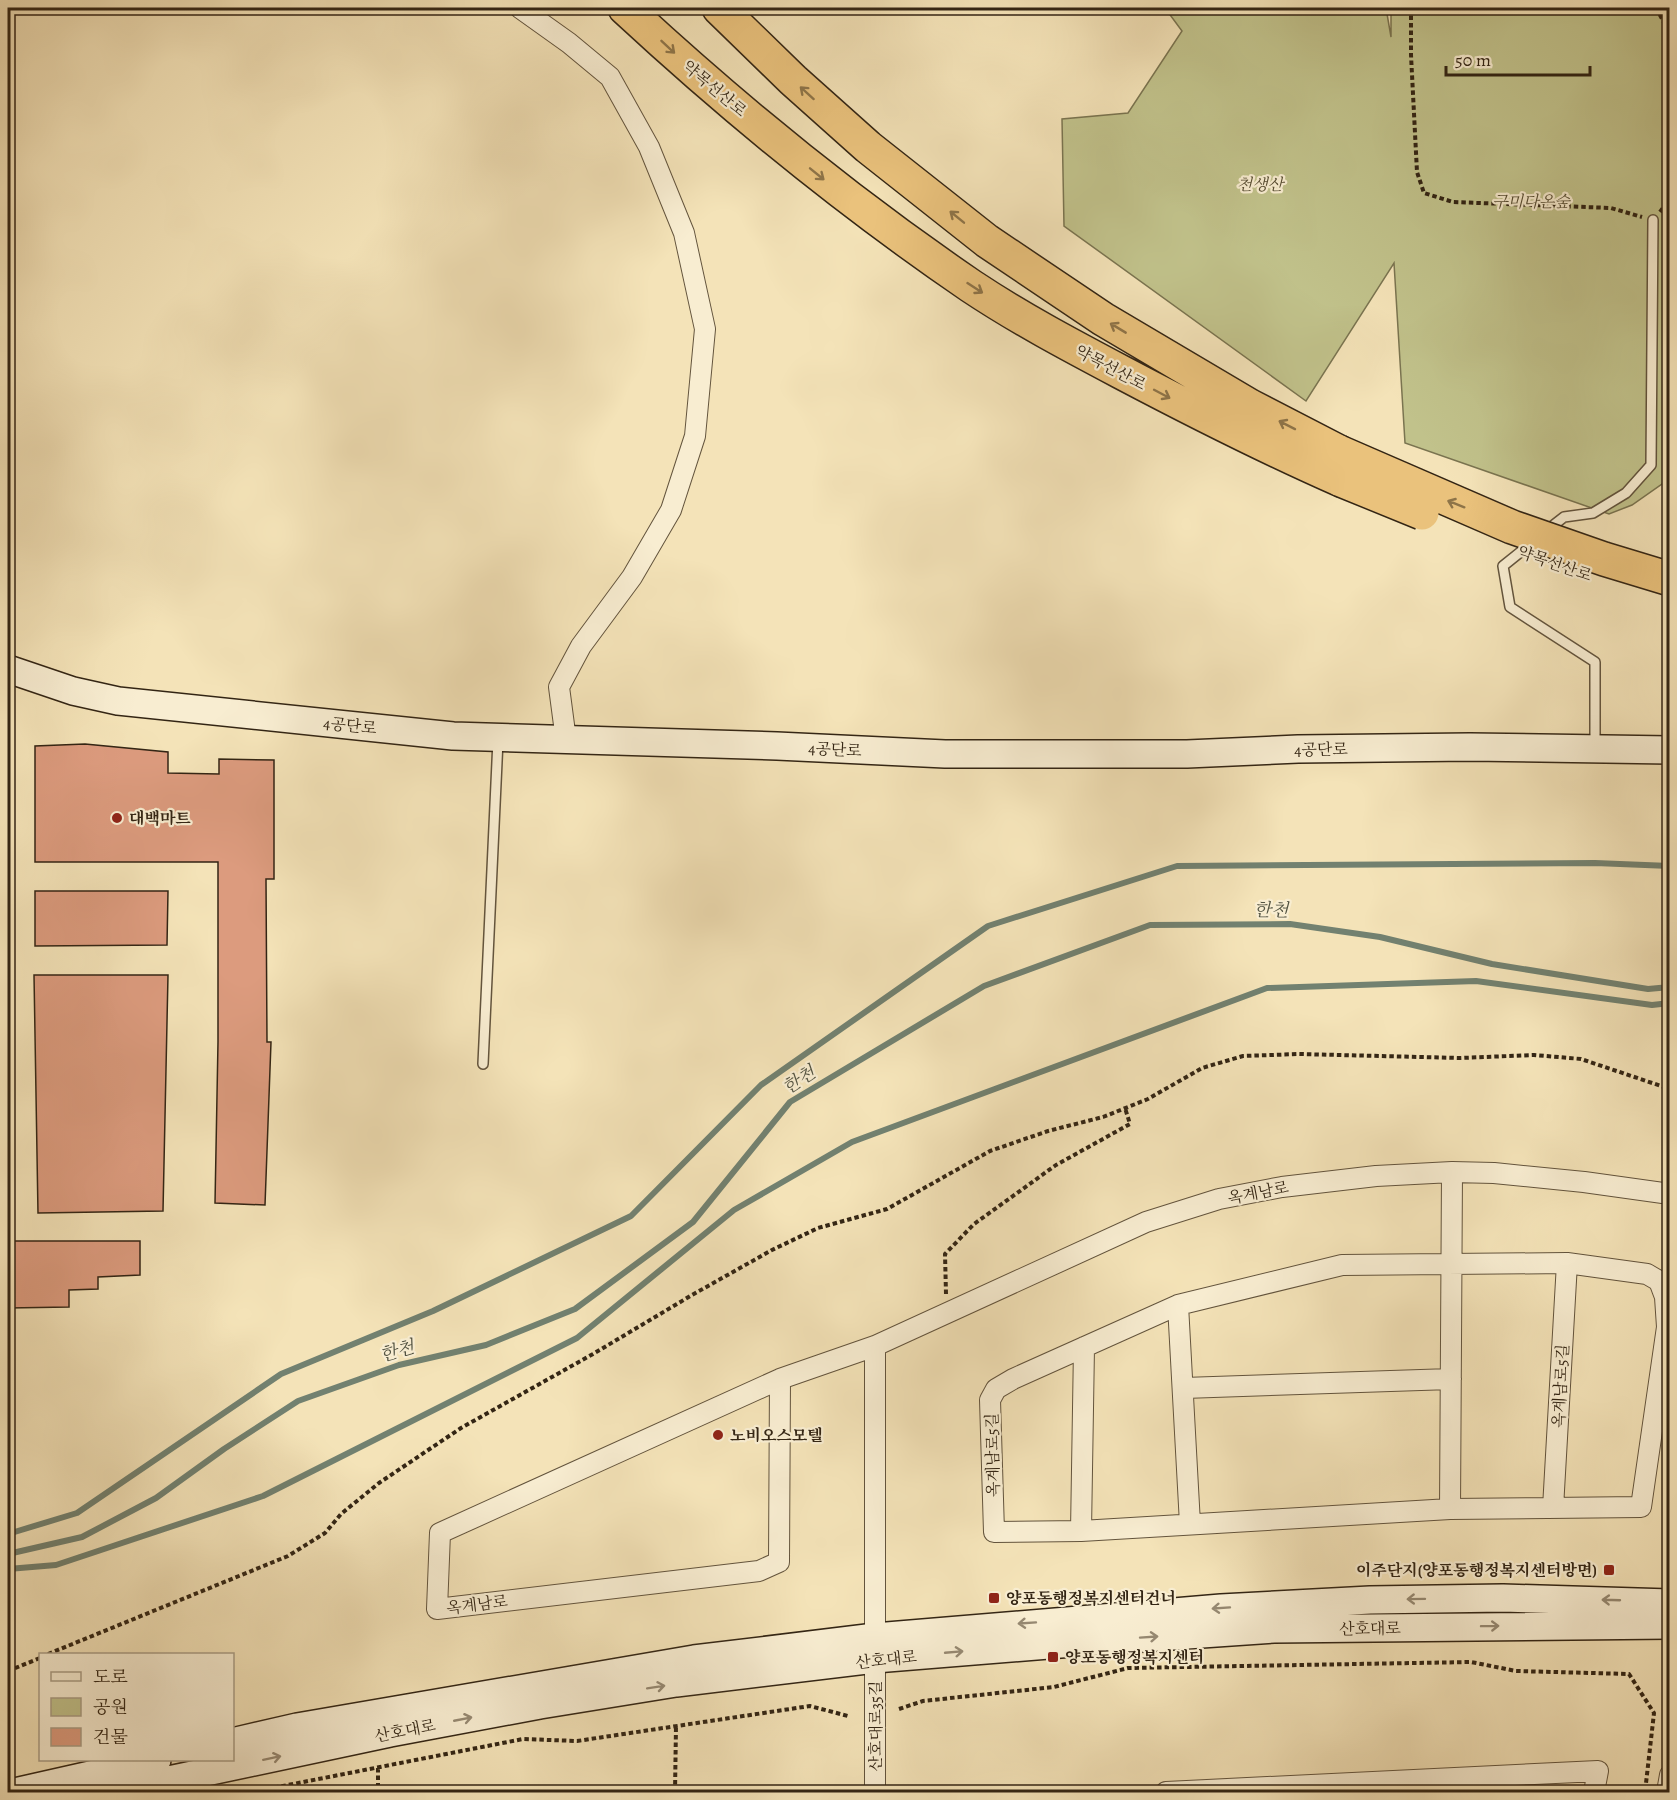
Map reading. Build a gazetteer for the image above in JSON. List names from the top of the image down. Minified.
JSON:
{"streets":{"highway":["약목선산로"],"street":["4공단로","옥계남로","옥계남로5길","산호대로","산호대로35길"]},"crossings":[["산호대로","산호대로35길"]],"water":["한천"],"parks":["천생산","구미다온숲"],"places":{"other":["대백마트","노비오스모텔"],"transit":["이주단지(양포동행정복지센터방면)","양포동행정복지센터건너","양포동행정복지센터"]},"legend":["도로","공원","건물"],"scale_bar":"50 m"}
